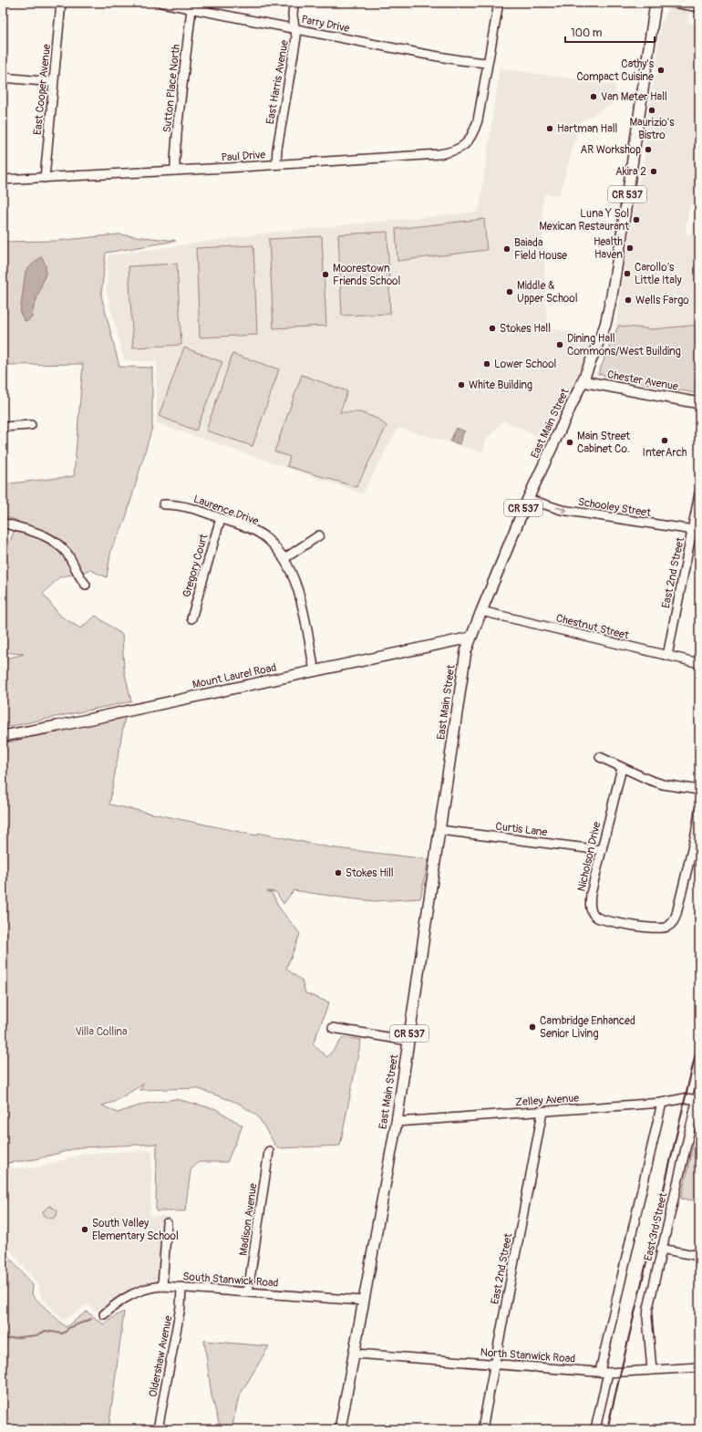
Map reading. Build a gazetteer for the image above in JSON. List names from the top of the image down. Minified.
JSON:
{"streets":{"main road":["CR 537","Chester Avenue","East Main Street","Mount Laurel Road"],"street":["Parry Drive","East Harris Avenue","Sutton Place North","East Cooper Avenue","Paul Drive","Schooley Street","Laurence Drive","Gregory Court","East 2nd Street","Chestnut Street","Curtis Lane","Nicholson Drive","Zelley Avenue","Madison Avenue","East 3rd Street","South Stanwick Road","North Stanwick Road","Oldershaw Avenue"]},"crossings":[["Parry Drive","East Harris Avenue"],["Parry Drive","Sutton Place North"],["Parry Drive","Paul Drive"],["East Harris Avenue","Paul Drive"],["Sutton Place North","Paul Drive"],["East Cooper Avenue","Paul Drive"],["Chester Avenue","East Main Street"],["East Main Street","Schooley Street"],["East Main Street","Chestnut Street"],["East Main Street","Mount Laurel Road"],["East Main Street","Curtis Lane"],["East Main Street","Zelley Avenue"],["East Main Street","South Stanwick Road"],["East Main Street","North Stanwick Road"],["Schooley Street","East 2nd Street"],["Laurence Drive","Gregory Court"],["Laurence Drive","Mount Laurel Road"],["East 2nd Street","Chestnut Street"],["East 2nd Street","Zelley Avenue"],["East 2nd Street","North Stanwick Road"],["Curtis Lane","Nicholson Drive"],["Zelley Avenue","East 3rd Street"],["Madison Avenue","South Stanwick Road"],["East 3rd Street","North Stanwick Road"],["South Stanwick Road","Oldershaw Avenue"]],"one_way":["Schooley Street"],"parks":["Villa Collina"],"places":["Cathy's Compact Cuisine","Van Meter Hall","Maurizio's Bistro","Hartman Hall","AR Workshop","Akira 2","Luna Y Sol Mexican Restaurant","Health Haven","Baiada Field House","Carollo's Little Italy","Moorestown Friends School","Middle & Upper School","Wells Fargo","Stokes Hall","Dining Hall Commons/West Building","Lower School","White Building","InterArch","Main Street Cabinet Co.","Stokes Hill","Cambridge Enhanced Senior Living","South Valley Elementary School"],"scale_bar":"100 m"}
